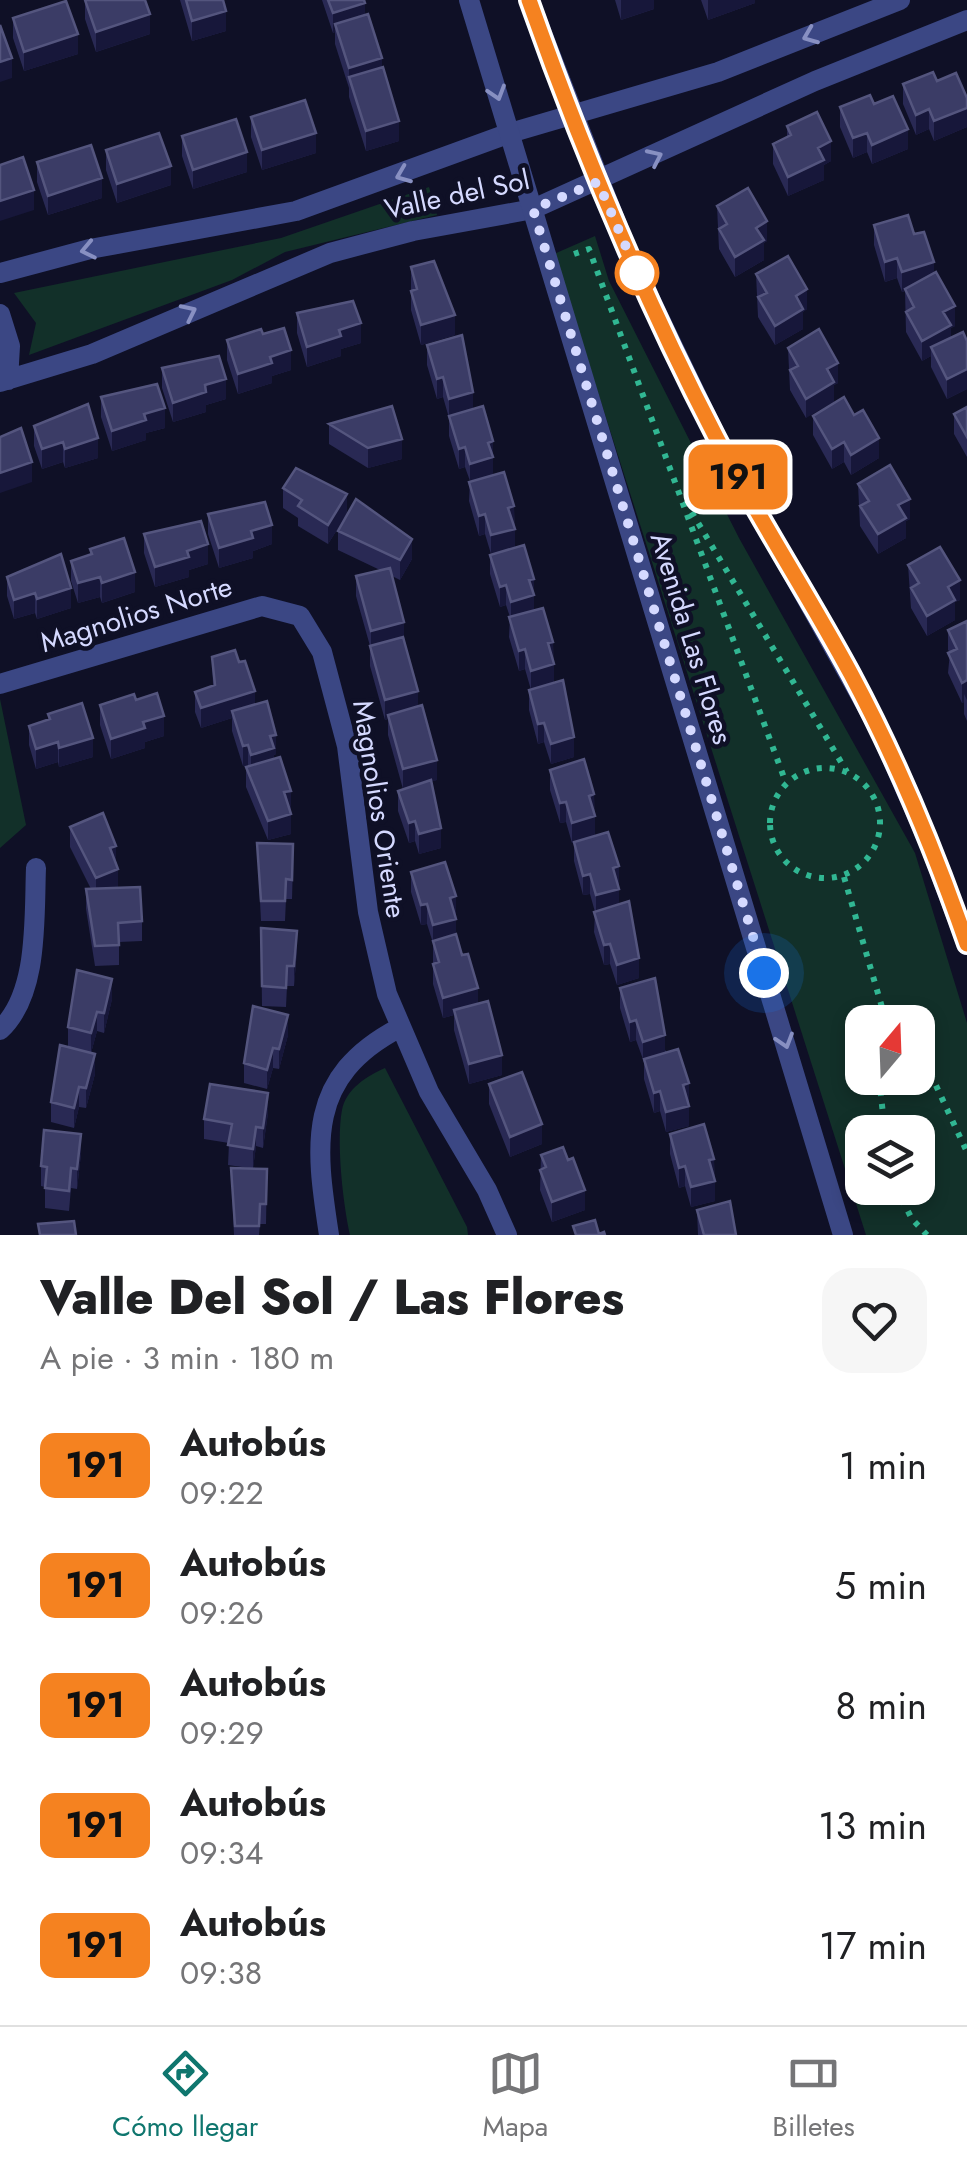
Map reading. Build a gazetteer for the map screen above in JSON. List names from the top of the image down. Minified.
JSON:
{"streets":{"street":["Valle del Sol","Magnolios Norte","Avenida Las Flores","Magnolios Oriente"]},"crossings":[["Valle del Sol","Avenida Las Flores"],["Magnolios Norte","Magnolios Oriente"]],"lines":["bus line 191"],"north":"top","page":{"on_map":"191","heading":["Valle Del Sol / Las Flores","A pie · 3 min · 180 m"],"list":[{"mark":"191","name":"Autobús","note":"09:22","value":"1 min"},{"mark":"191","name":"Autobús","note":"09:26","value":"5 min"},{"mark":"191","name":"Autobús","note":"09:29","value":"8 min"},{"mark":"191","name":"Autobús","note":"09:34","value":"13 min"},{"mark":"191","name":"Autobús","note":"09:38","value":"17 min"}],"tabs":["Cómo llegar","Mapa","Billetes"]}}
